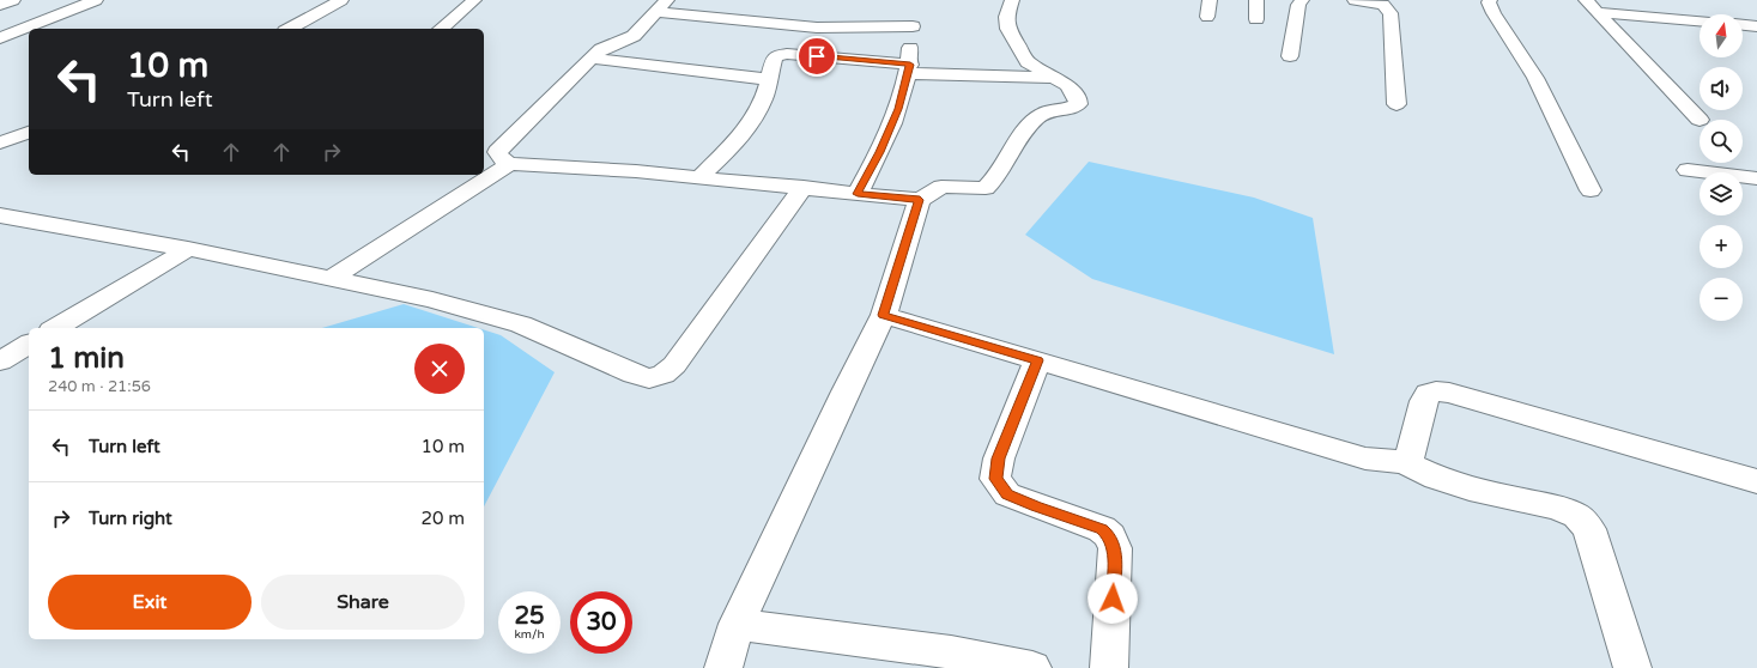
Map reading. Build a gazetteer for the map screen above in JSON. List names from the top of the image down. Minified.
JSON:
{"north":"top","page":{"map_buttons":["+","−"],"turn":["10 m","Turn left"],"heading":["1 min","240 m · 21:56"],"list":[{"name":"Turn left","value":"10 m"},{"name":"Turn right","value":"20 m"}],"buttons":["Exit","Share"],"speed":"25 km/h","limit":"30"}}
